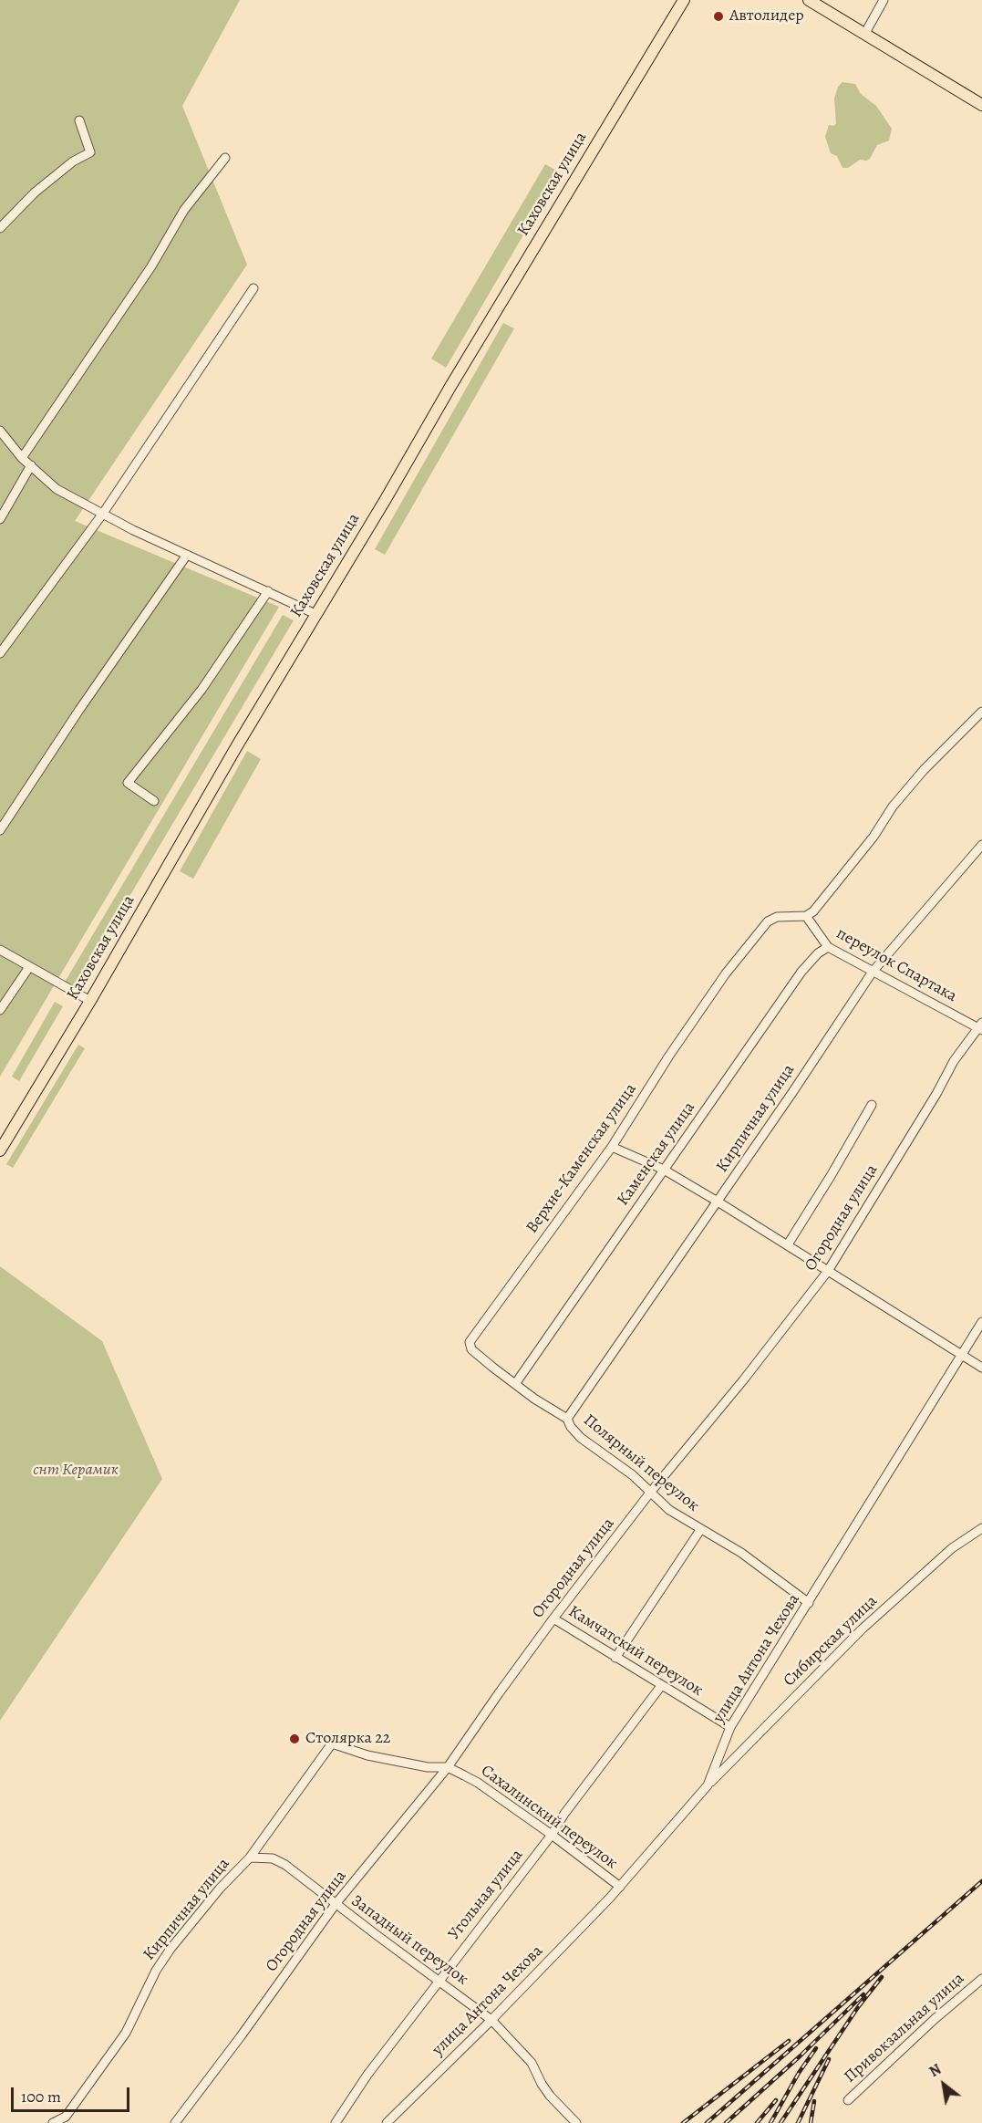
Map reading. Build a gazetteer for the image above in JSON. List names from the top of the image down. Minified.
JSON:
{"streets":{"main road":["Каховская улица"],"street":["переулок Спартака","Кирпичная улица","Каменская улица","Верхне-Каменская улица","Огородная улица","Полярный переулок","Сибирская улица","Камчатский переулок","улица Антона Чехова","Сахалинский переулок","Угольная улица","Западный переулок","Привокзальная улица"]},"crossings":[["переулок Спартака","Кирпичная улица"],["переулок Спартака","Каменская улица"],["переулок Спартака","Верхне-Каменская улица"],["переулок Спартака","Огородная улица"],["Кирпичная улица","Верхне-Каменская улица"],["Кирпичная улица","Полярный переулок"],["Кирпичная улица","Сахалинский переулок"],["Кирпичная улица","Западный переулок"],["Каменская улица","Верхне-Каменская улица"],["Верхне-Каменская улица","Полярный переулок"],["Огородная улица","Полярный переулок"],["Огородная улица","Камчатский переулок"],["Огородная улица","Сахалинский переулок"],["Огородная улица","Западный переулок"],["Полярный переулок","улица Антона Чехова"],["Сибирская улица","улица Антона Чехова"],["Камчатский переулок","улица Антона Чехова"],["Камчатский переулок","Угольная улица"],["улица Антона Чехова","Сахалинский переулок"],["улица Антона Чехова","Западный переулок"],["Сахалинский переулок","Угольная улица"],["Угольная улица","Западный переулок"]],"parks":["снт Керамик"],"places":["Автолидер","Столярка 22"],"scale_bar":"100 m","north":"top left"}
